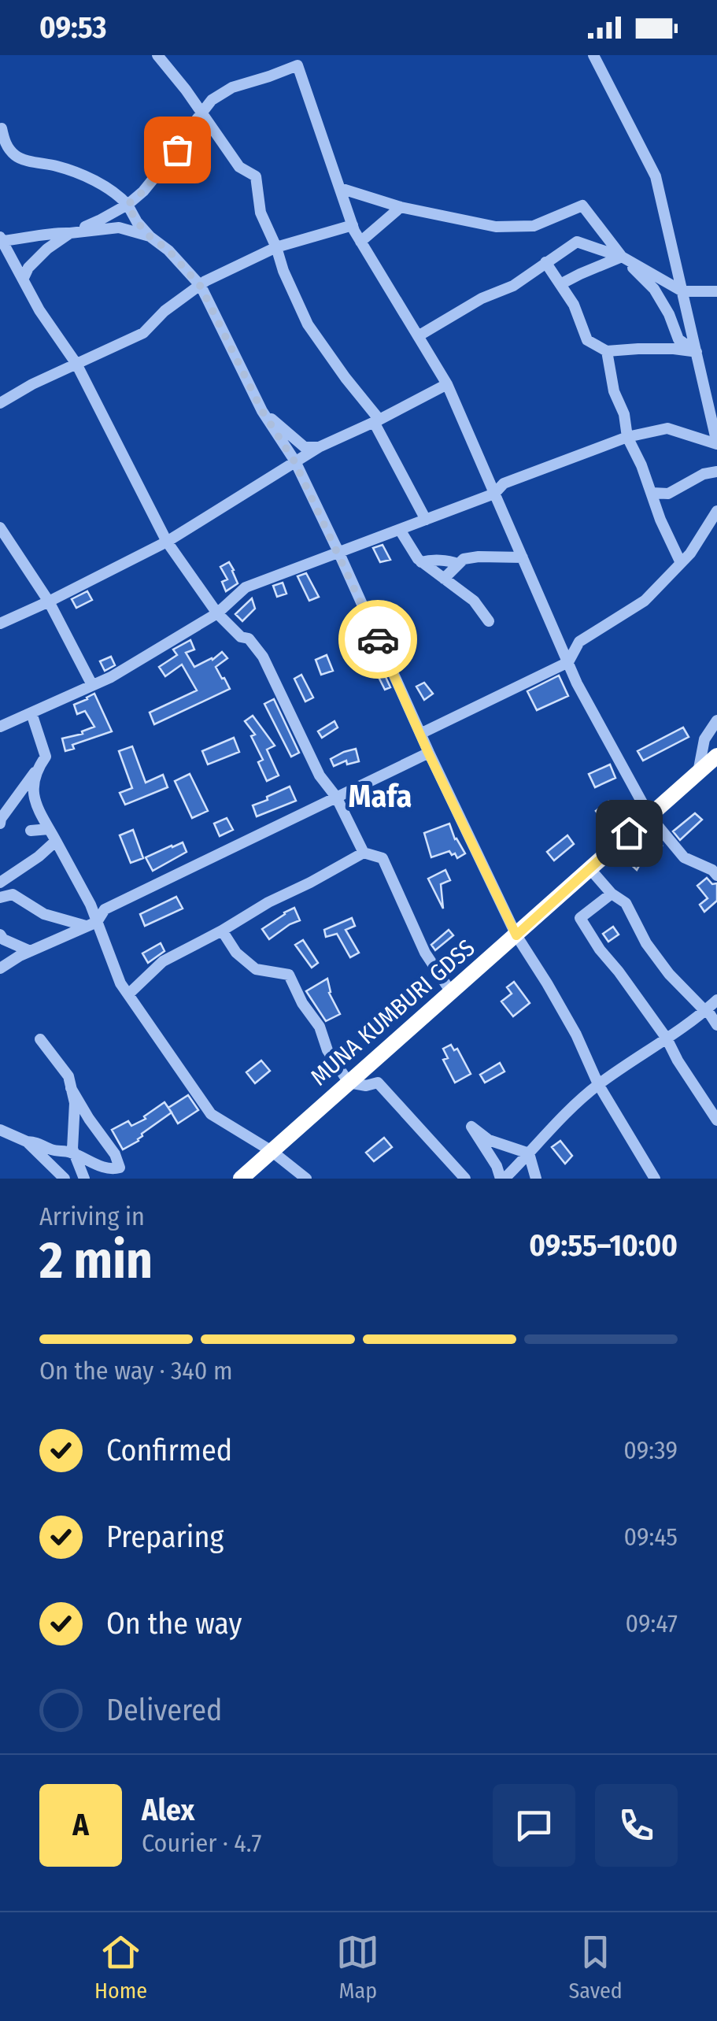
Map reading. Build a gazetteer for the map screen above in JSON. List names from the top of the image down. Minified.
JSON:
{"streets":{"highway":["MUNA KUMBURI GDSS"]},"districts":["Mafa"],"page":{"status":"09:53","heading":["2 min","Arriving in","09:55–10:00"],"panel":["Alex","Courier · 4.7"],"bar":"On the way · 340 m","list":[["Confirmed","09:39"],["Preparing","09:45"],["On the way","09:47"],"Delivered"],"round":"A","tabs":["Home","Map","Saved"]}}
